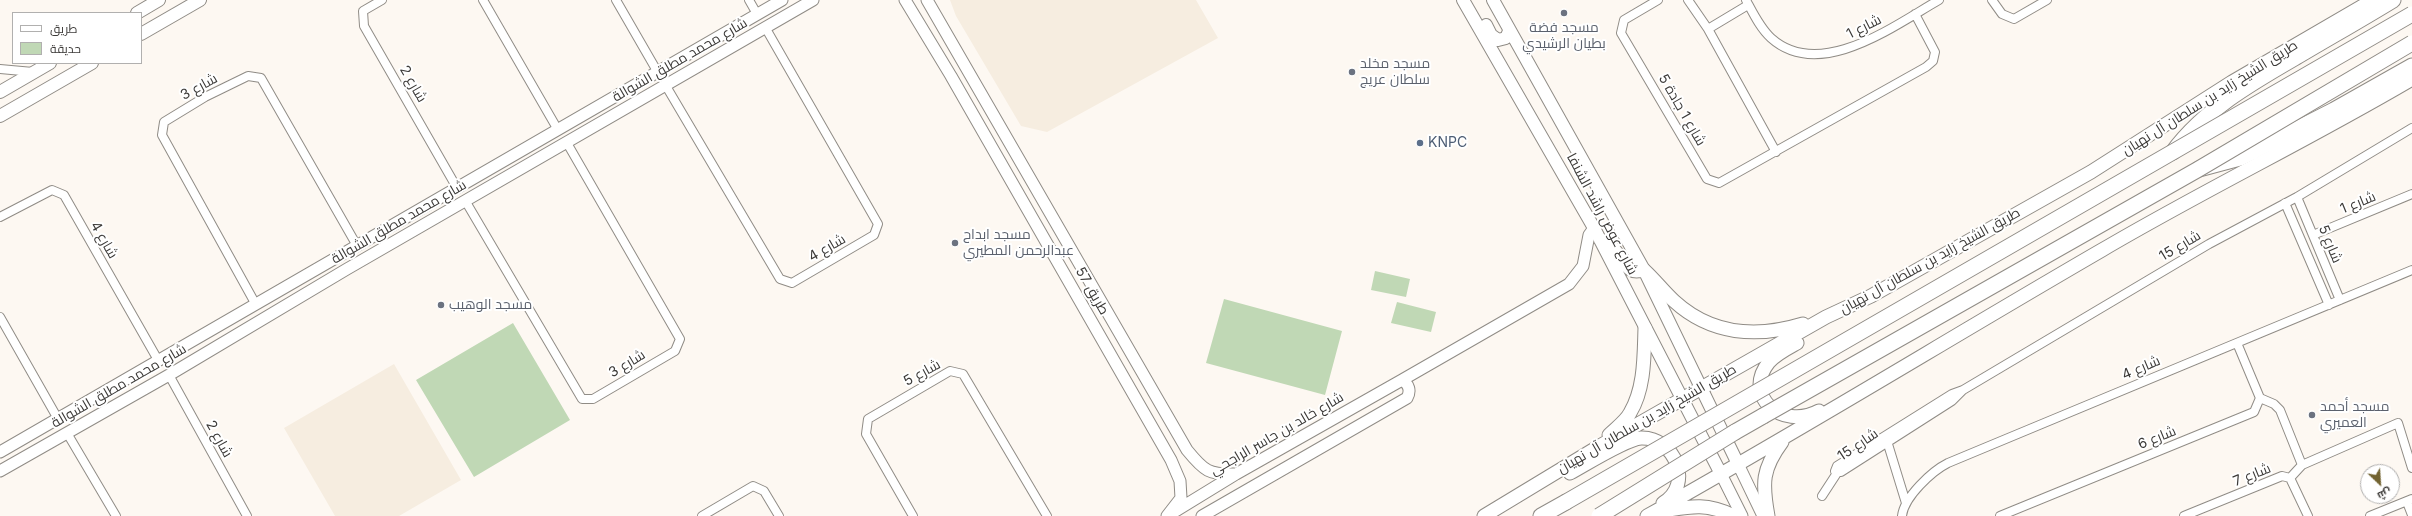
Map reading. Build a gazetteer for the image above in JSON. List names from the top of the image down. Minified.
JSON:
{"streets":{"highway":["طريق الشيخ زايد بن سلطان آل نهيان"],"main road":["شارع عوض راشد الشنفا"],"street":["شارع 1","شارع محمد مطلق الشوالة","شارع 2","شارع 3","شارع 1 جادة 5","شارع 4","شارع 5","شارع 15","طريق 57","شارع خالد بن جاسر الراجحي","شارع 6","شارع 7"]},"crossings":[["شارع 1","شارع 1 جادة 5"],["شارع 1","شارع 5"],["شارع محمد مطلق الشوالة","شارع 2"],["شارع محمد مطلق الشوالة","شارع 3"],["شارع محمد مطلق الشوالة","شارع 4"],["طريق الشيخ زايد بن سلطان آل نهيان","شارع عوض راشد الشنفا"],["شارع عوض راشد الشنفا","شارع خالد بن جاسر الراجحي"],["شارع 4","شارع 5"],["شارع 5","شارع 15"],["طريق 57","شارع خالد بن جاسر الراجحي"]],"places":["مسجد فضة بطيان الرشيدي","مسجد مخلد سلطان عريج","KNPC","مسجد ابداح عبدالرحمن المطيري","مسجد الوهيب","مسجد أحمد العميري"],"legend":["طريق","حديقة"],"north":"bottom right"}
